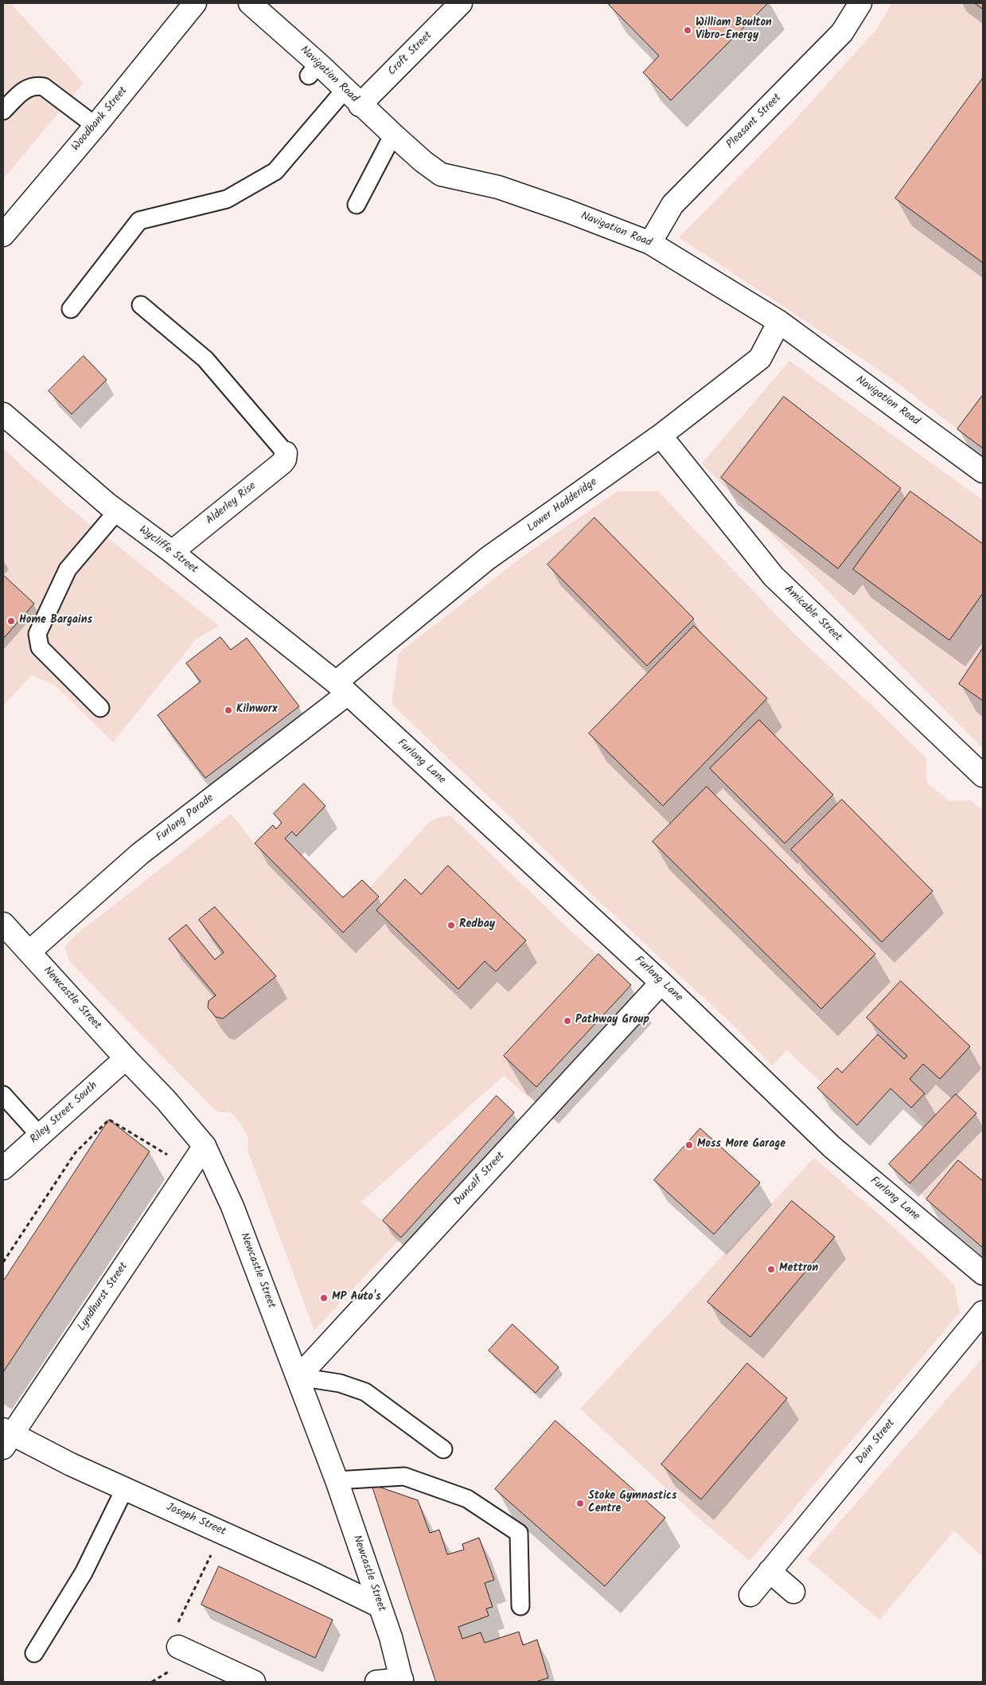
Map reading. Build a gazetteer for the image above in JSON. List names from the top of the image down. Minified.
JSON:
{"streets":{"street":["Croft Street","Navigation Road","Woodbank Street","Pleasant Street","Alderley Rise","Lower Hadderidge","Wycliffe Street","Amicable Street","Furlong Lane","Furlong Parade","Newcastle Street","Riley Street South","Duncalf Street","Lyndhurst Street","Dain Street","Joseph Street"]},"crossings":[["Croft Street","Navigation Road"],["Navigation Road","Pleasant Street"],["Navigation Road","Lower Hadderidge"],["Alderley Rise","Wycliffe Street"],["Lower Hadderidge","Wycliffe Street"],["Lower Hadderidge","Amicable Street"],["Lower Hadderidge","Furlong Lane"],["Lower Hadderidge","Furlong Parade"],["Wycliffe Street","Furlong Lane"],["Wycliffe Street","Furlong Parade"],["Furlong Lane","Furlong Parade"],["Furlong Lane","Duncalf Street"],["Furlong Parade","Newcastle Street"],["Newcastle Street","Riley Street South"],["Newcastle Street","Duncalf Street"],["Newcastle Street","Lyndhurst Street"],["Newcastle Street","Joseph Street"],["Lyndhurst Street","Joseph Street"]],"places":["William Boulton Vibro-Energy","Home Bargains","Kilnworx","Redbay","Pathway Group","Moss More Garage","Mettron","MP Auto's","Stoke Gymnastics Centre"]}
